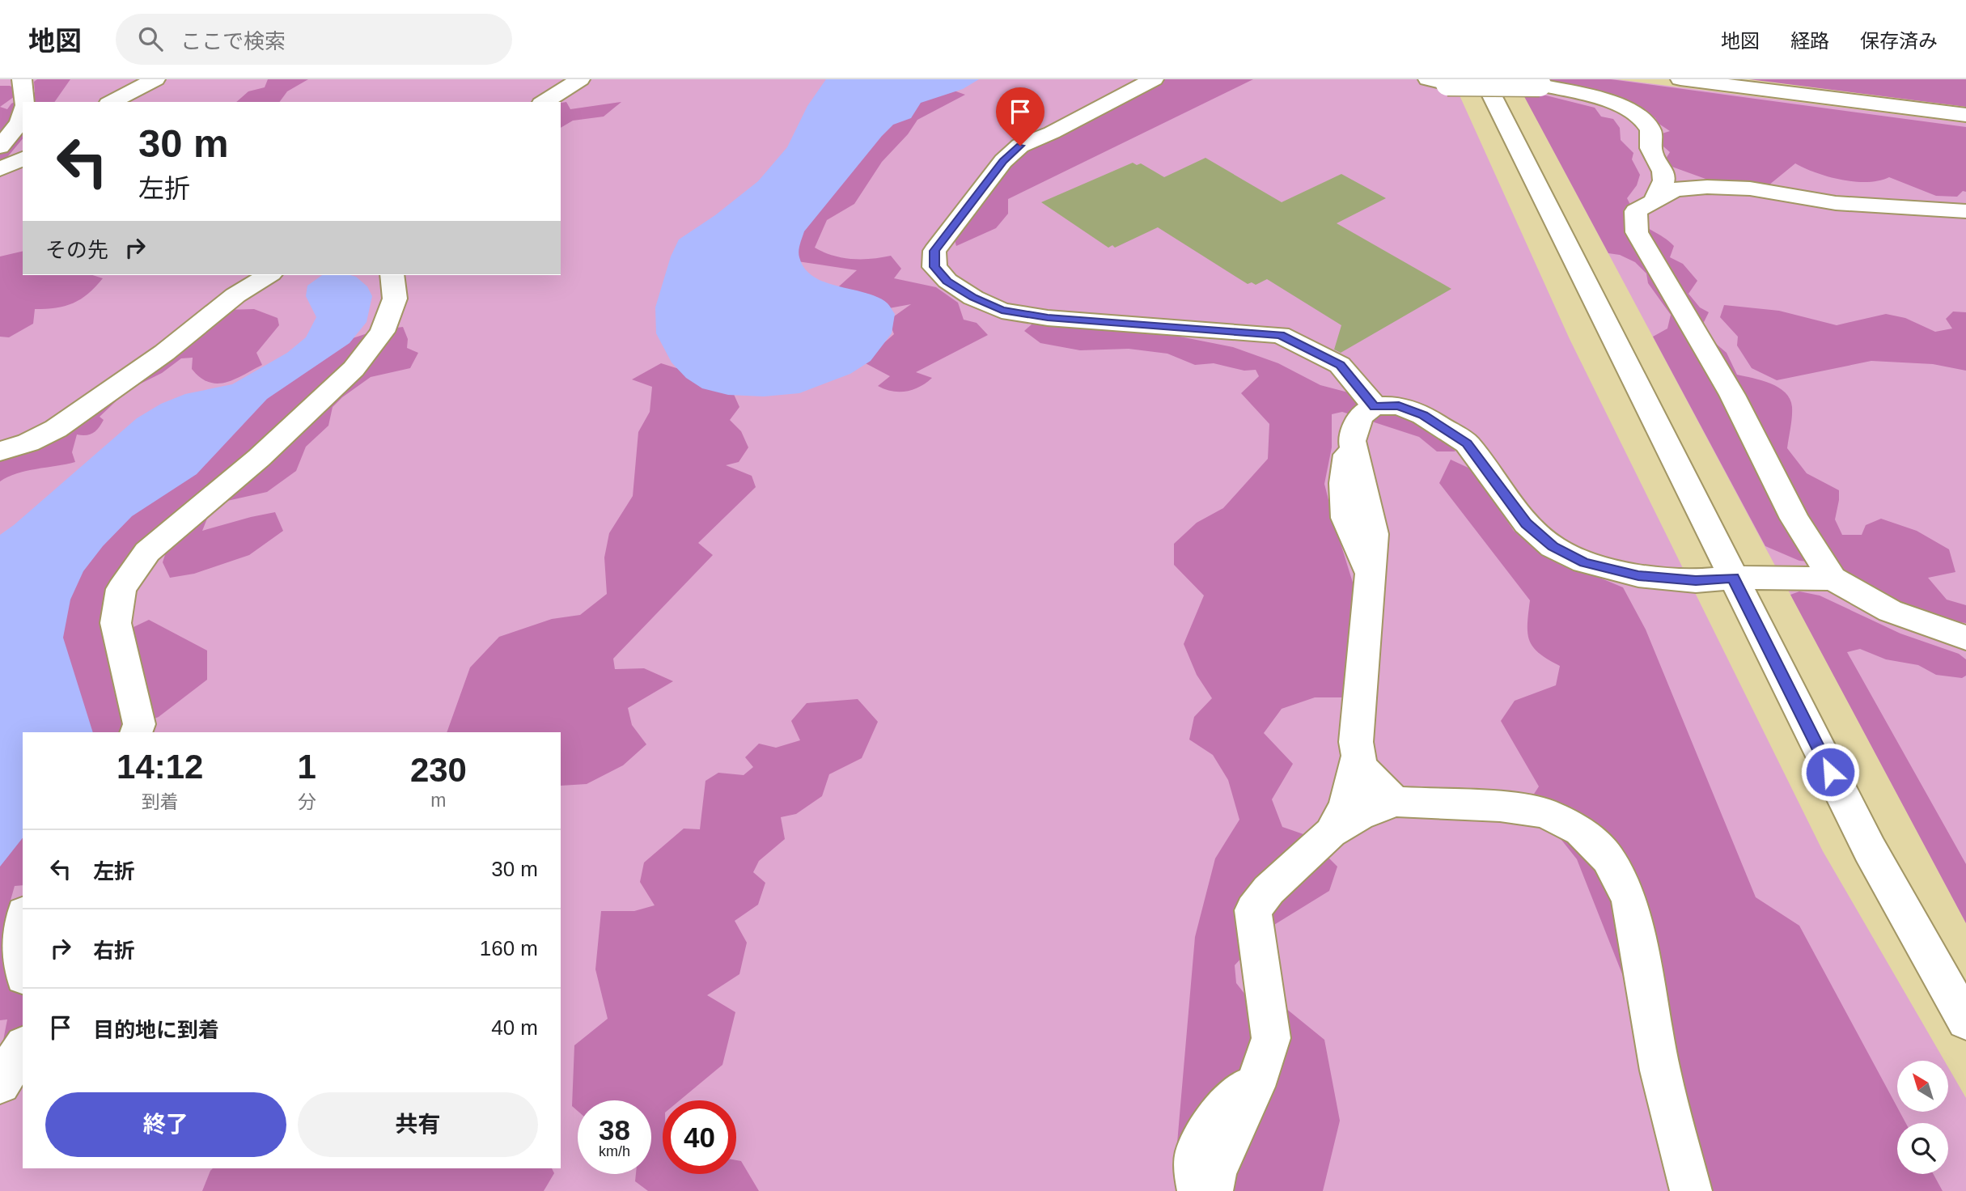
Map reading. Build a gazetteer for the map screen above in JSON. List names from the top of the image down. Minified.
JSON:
{"north":"top left","page":{"header":"地図","search":"ここで検索","nav":["地図","経路","保存済み"],"turn":["30 m","左折"],"then":"その先","eta":["14:12","到着","1","分","230","m"],"list":[{"name":"左折","value":"30 m"},{"name":"右折","value":"160 m"},{"name":"目的地に到着","value":"40 m"}],"buttons":["終了","共有"],"speed":"38 km/h","limit":"40"}}
